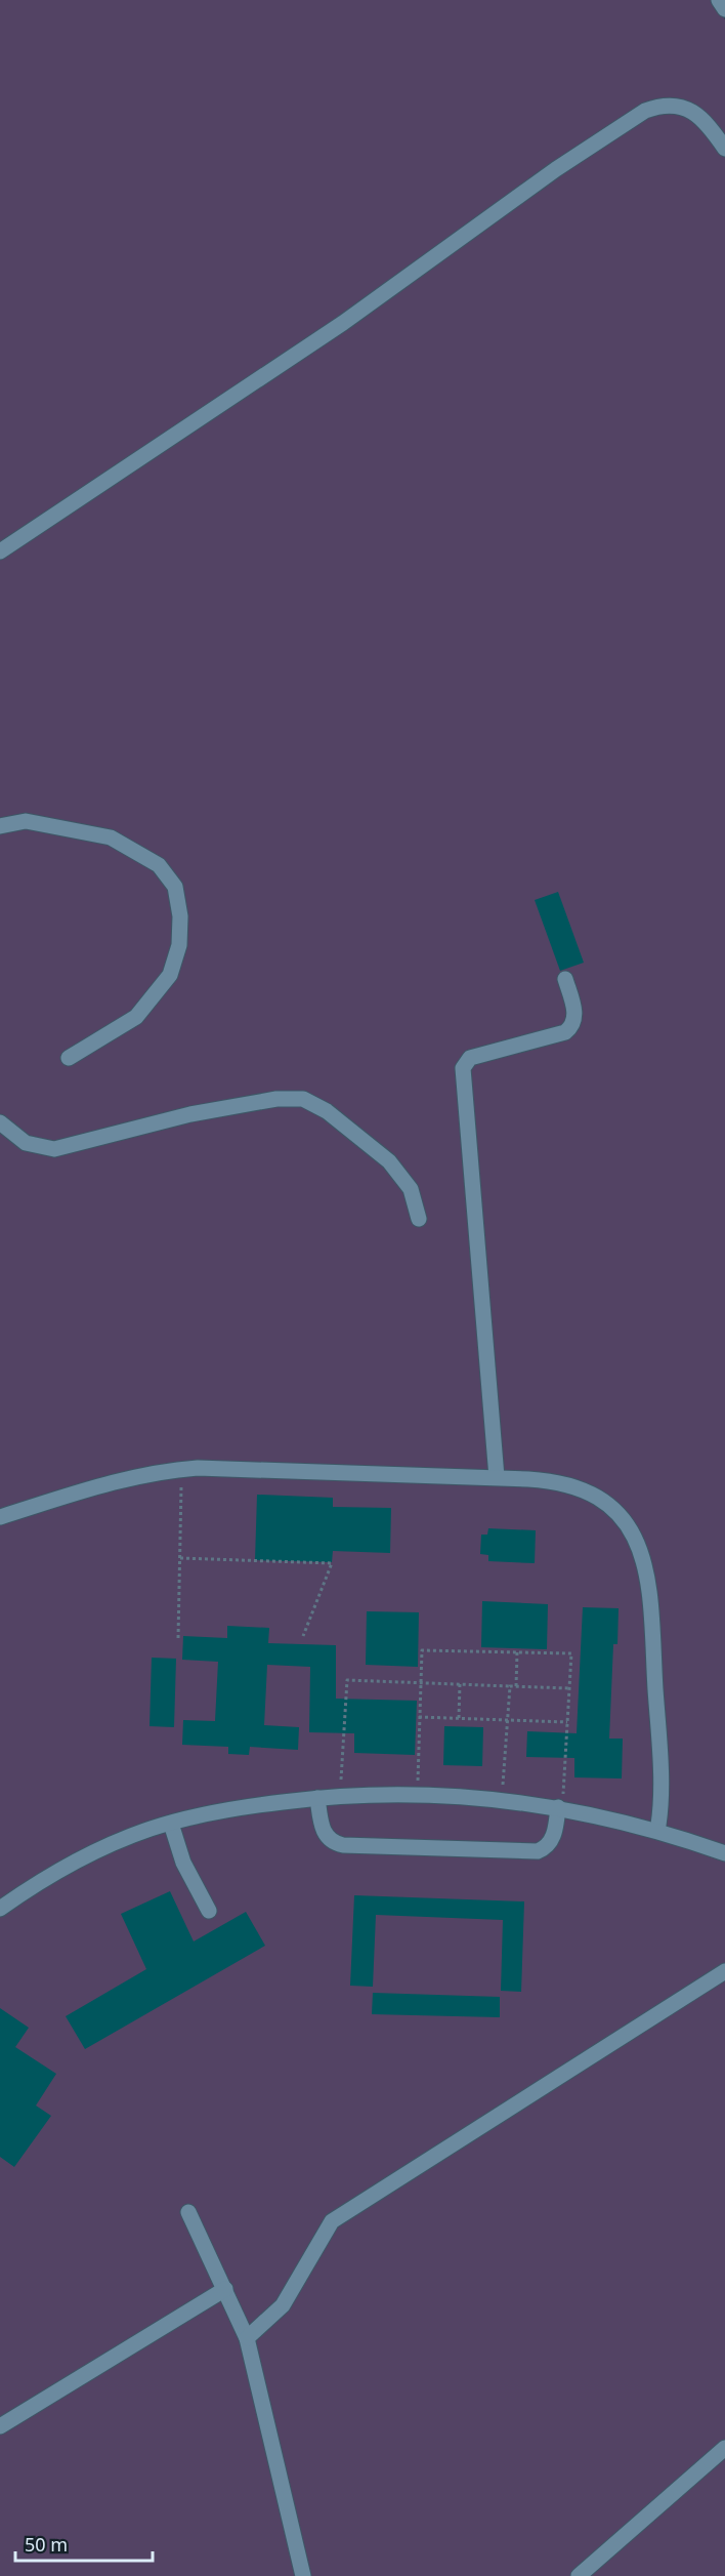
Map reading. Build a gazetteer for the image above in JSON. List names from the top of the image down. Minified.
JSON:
{"scale_bar":"50 m"}
